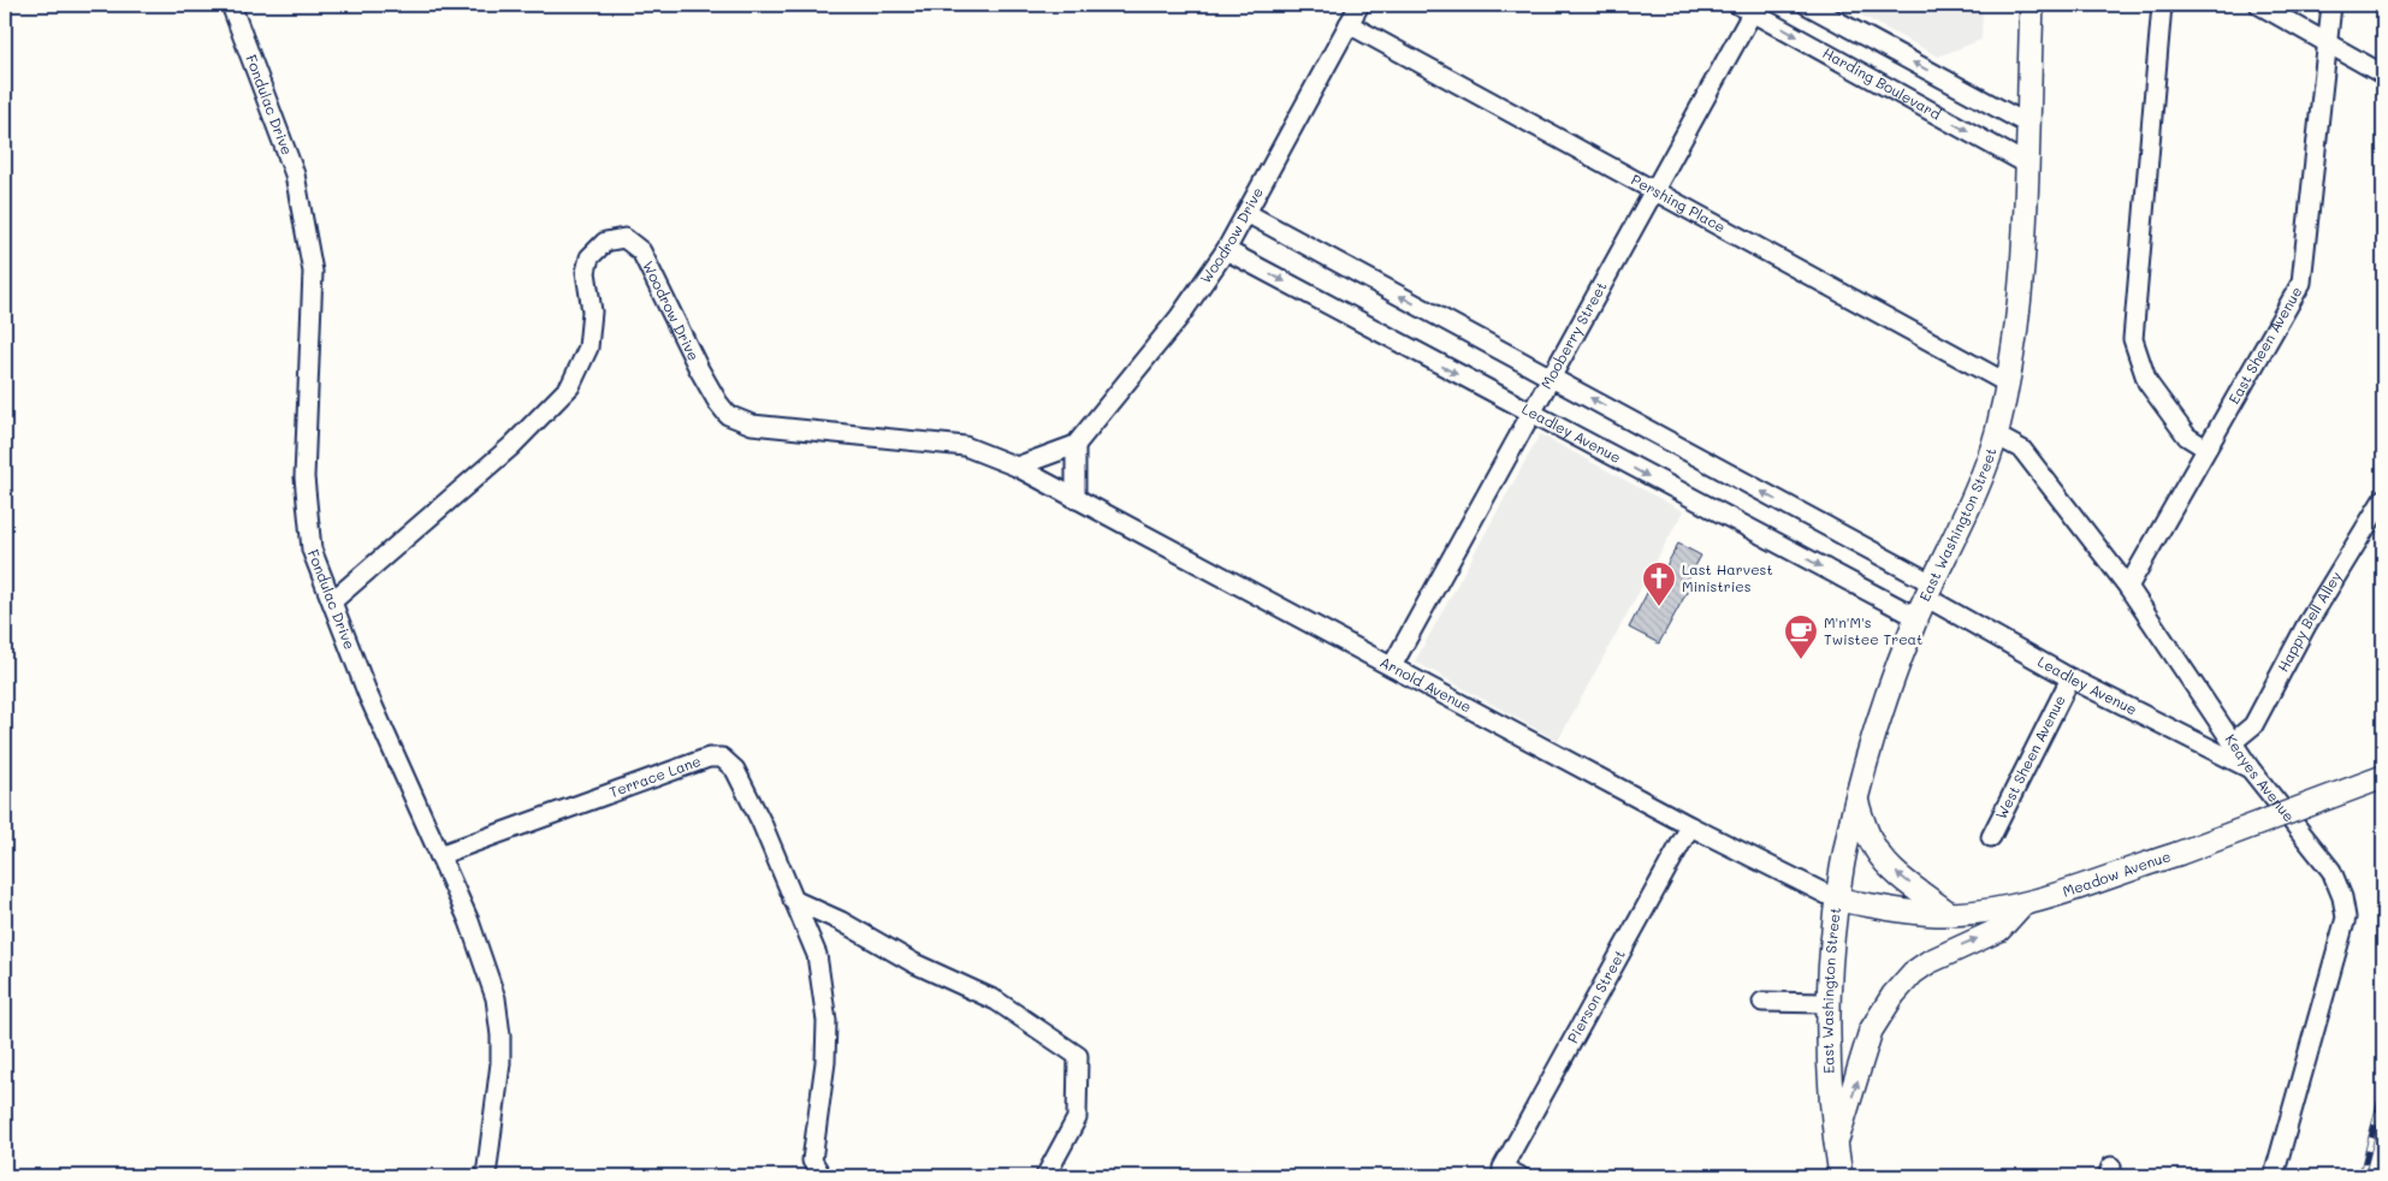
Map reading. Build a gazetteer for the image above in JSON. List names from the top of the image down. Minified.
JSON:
{"streets":{"main road":["East Washington Street","Meadow Avenue"],"street":["Harding Boulevard","Fondulac Drive","Pershing Place","Woodrow Drive","Mooberry Street","East Sheen Avenue","Leadley Avenue","Happy Bell Alley","Arnold Avenue","West Sheen Avenue","Terrace Lane","Keayes Avenue","Pierson Street"]},"crossings":[["Harding Boulevard","Mooberry Street"],["Harding Boulevard","East Washington Street"],["Fondulac Drive","Woodrow Drive"],["Fondulac Drive","Terrace Lane"],["Pershing Place","Woodrow Drive"],["Pershing Place","Mooberry Street"],["Pershing Place","East Washington Street"],["Woodrow Drive","Leadley Avenue"],["Woodrow Drive","Arnold Avenue"],["Mooberry Street","Leadley Avenue"],["Mooberry Street","Arnold Avenue"],["East Sheen Avenue","Keayes Avenue"],["Leadley Avenue","East Washington Street"],["Leadley Avenue","West Sheen Avenue"],["Leadley Avenue","Keayes Avenue"],["East Washington Street","Arnold Avenue"],["East Washington Street","Keayes Avenue"],["East Washington Street","Meadow Avenue"],["Happy Bell Alley","Keayes Avenue"],["Arnold Avenue","Meadow Avenue"],["Arnold Avenue","Pierson Street"]],"places":{"church":["Last Harvest Ministries"],"cafe":["M'n'M's Twistee Treat"]}}
